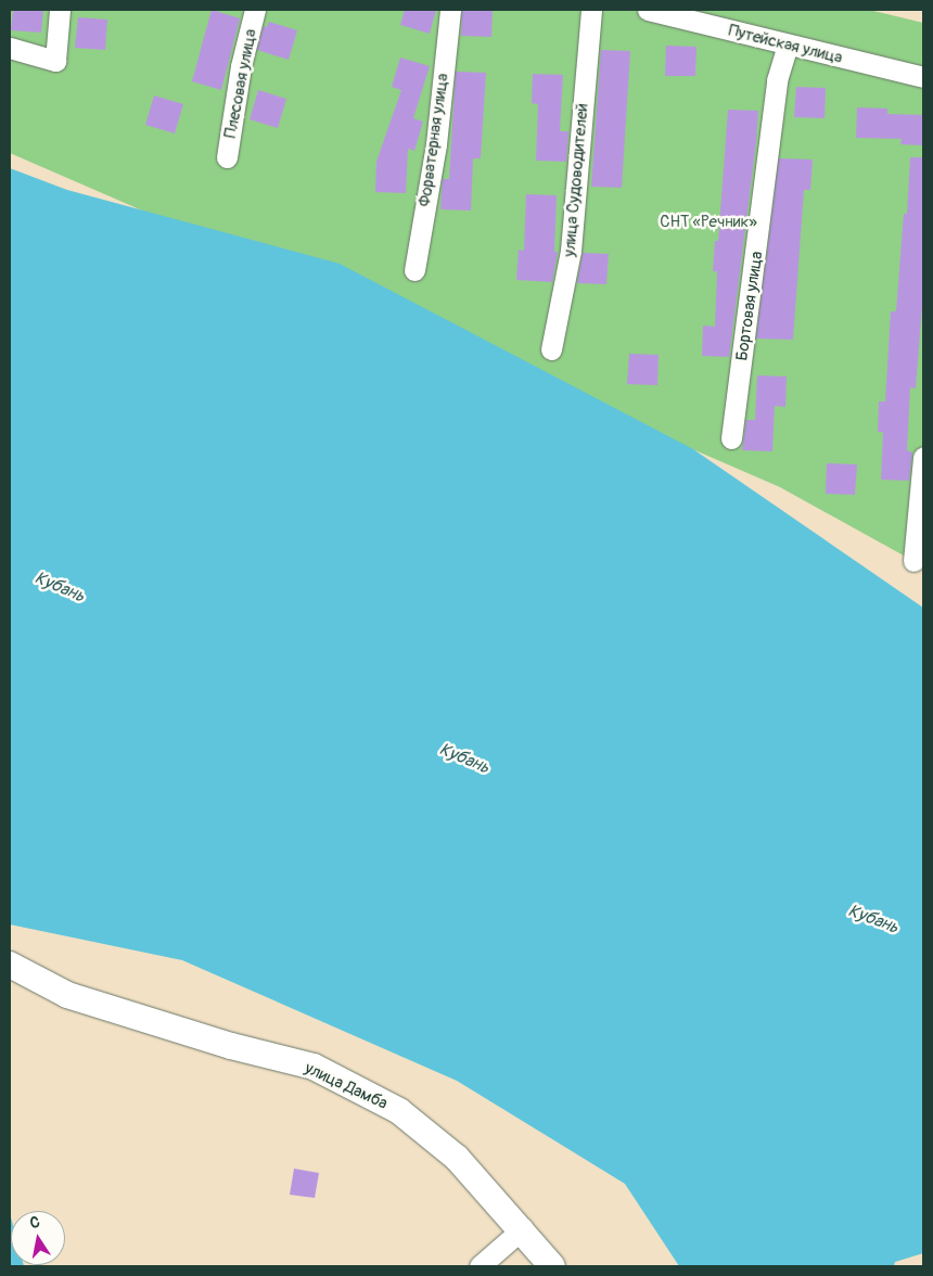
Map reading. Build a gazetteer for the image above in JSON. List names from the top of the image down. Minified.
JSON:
{"streets":{"street":["Путейская улица","Плесовая улица","Форватерная улица","улица Судоводителей","Бортовая улица","улица Дамба"]},"crossings":[["Путейская улица","Бортовая улица"]],"water":["Кубань"],"parks":["СНТ «Речник»"],"north":"top"}
